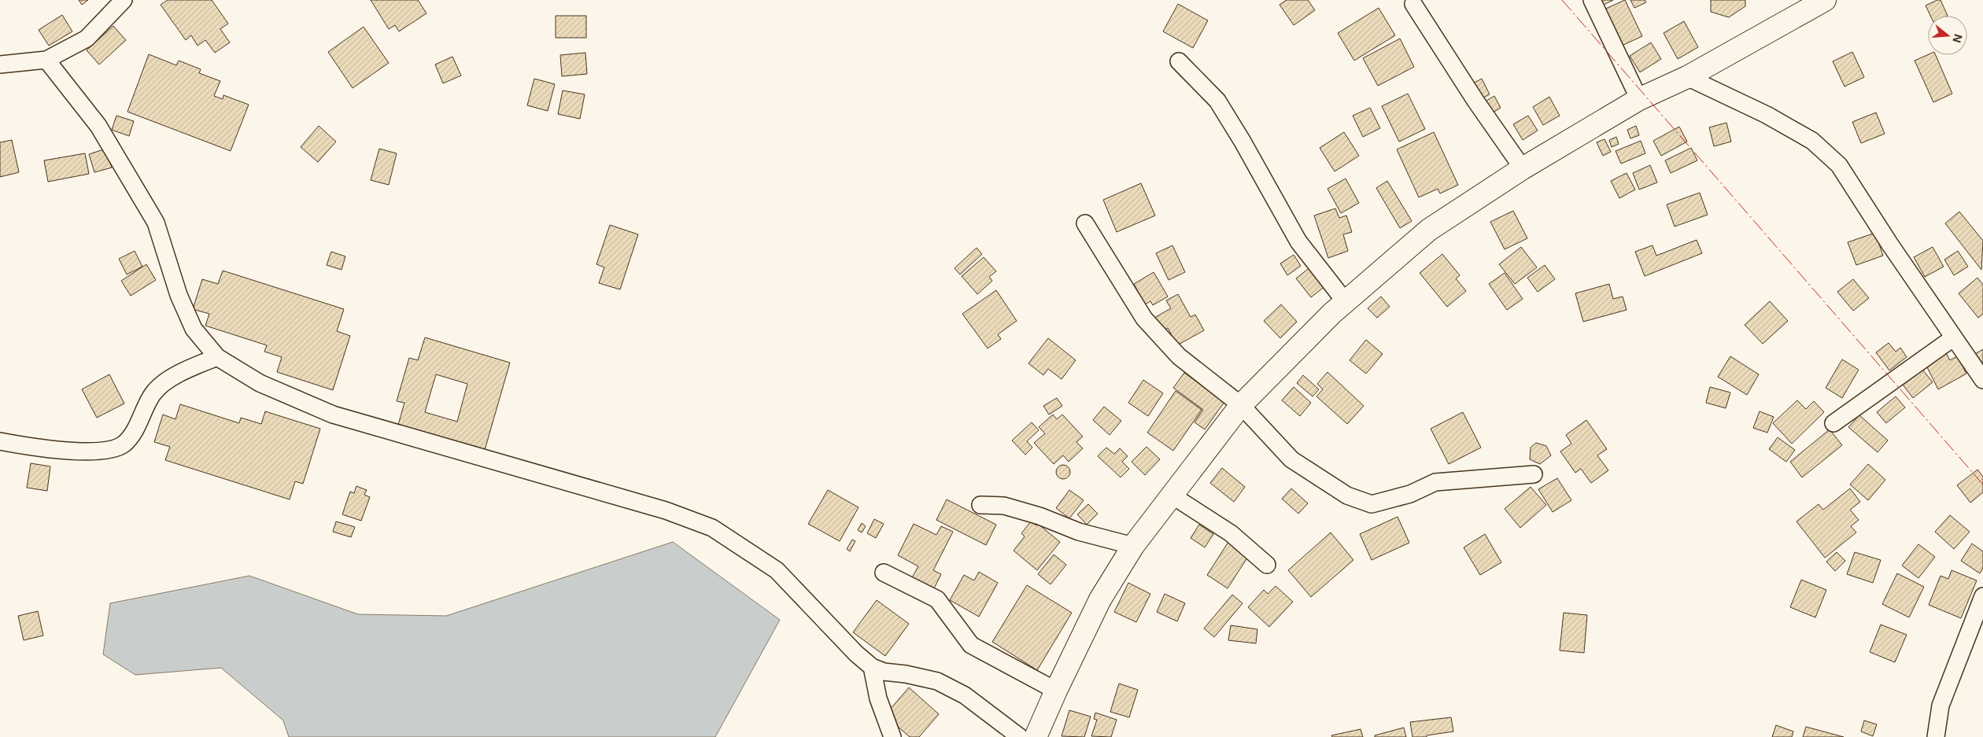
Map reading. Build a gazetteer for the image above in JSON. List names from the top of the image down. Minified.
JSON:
{"north":"right"}
